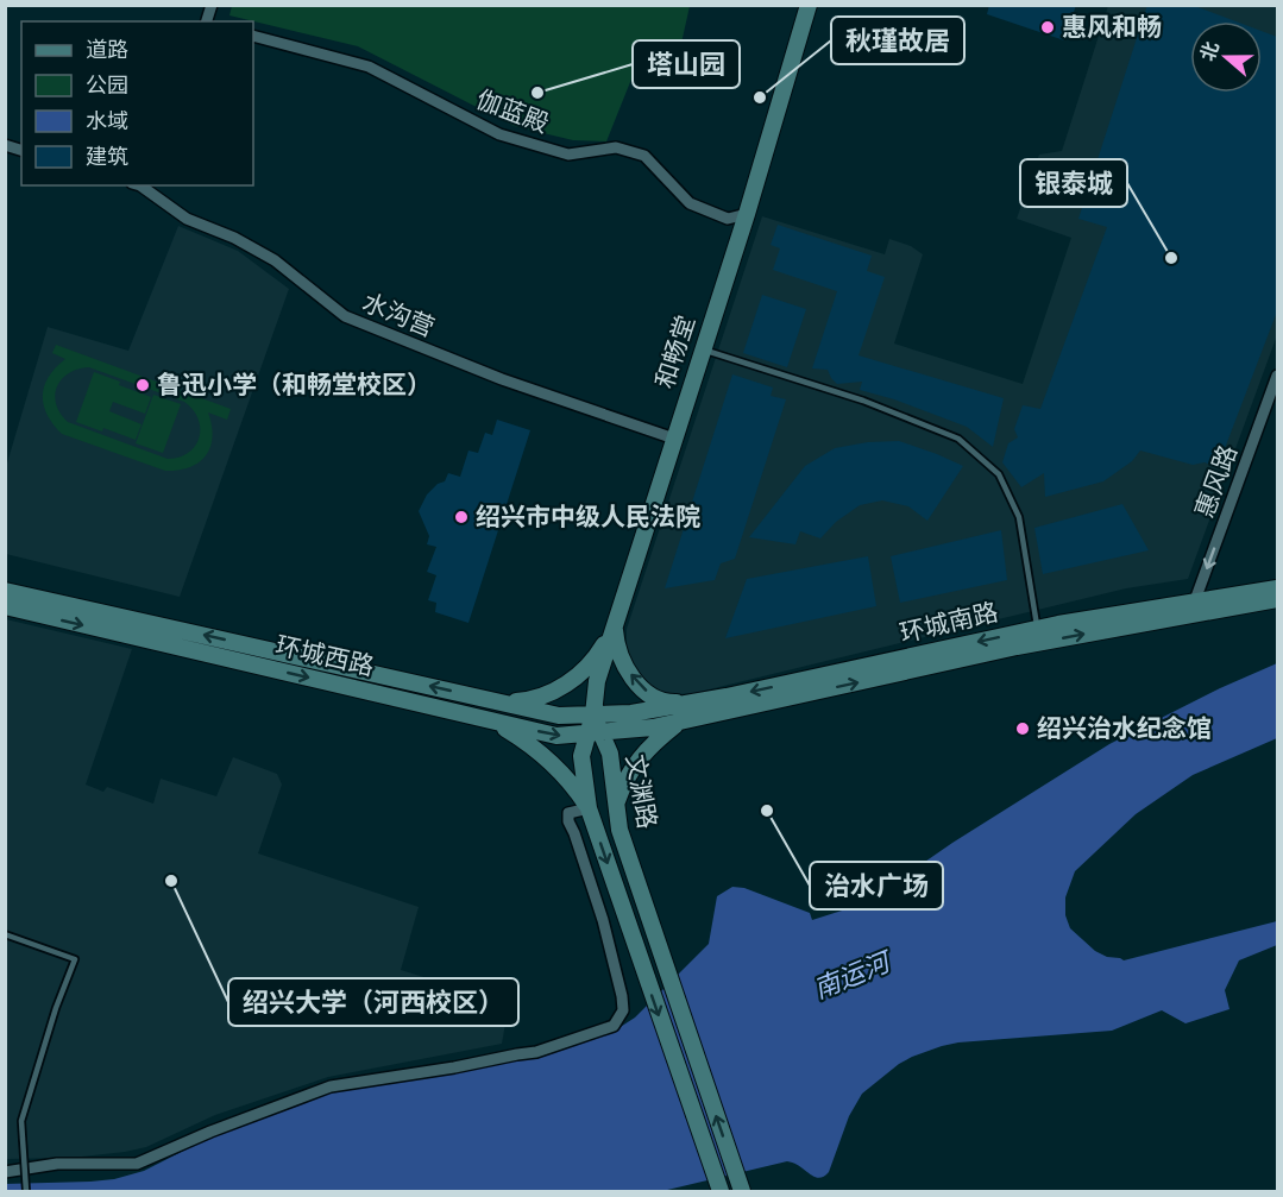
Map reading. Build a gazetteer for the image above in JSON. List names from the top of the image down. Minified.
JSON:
{"streets":{"main road":["和畅堂","环城南路","环城西路","文渊路"],"street":["伽蓝殿","水沟营","惠风路"]},"crossings":[["伽蓝殿","和畅堂"],["水沟营","和畅堂"],["和畅堂","环城西路"],["和畅堂","文渊路"],["惠风路","环城南路"],["环城南路","环城西路"],["环城西路","文渊路"]],"one_way":["惠风路"],"water":["南运河"],"places":["惠风和畅","塔山园","秋瑾故居","银泰城","鲁迅小学（和畅堂校区）","绍兴市中级人民法院","绍兴治水纪念馆","治水广场","绍兴大学（河西校区）"],"legend":["道路","公园","水域","建筑"],"north":"left"}
